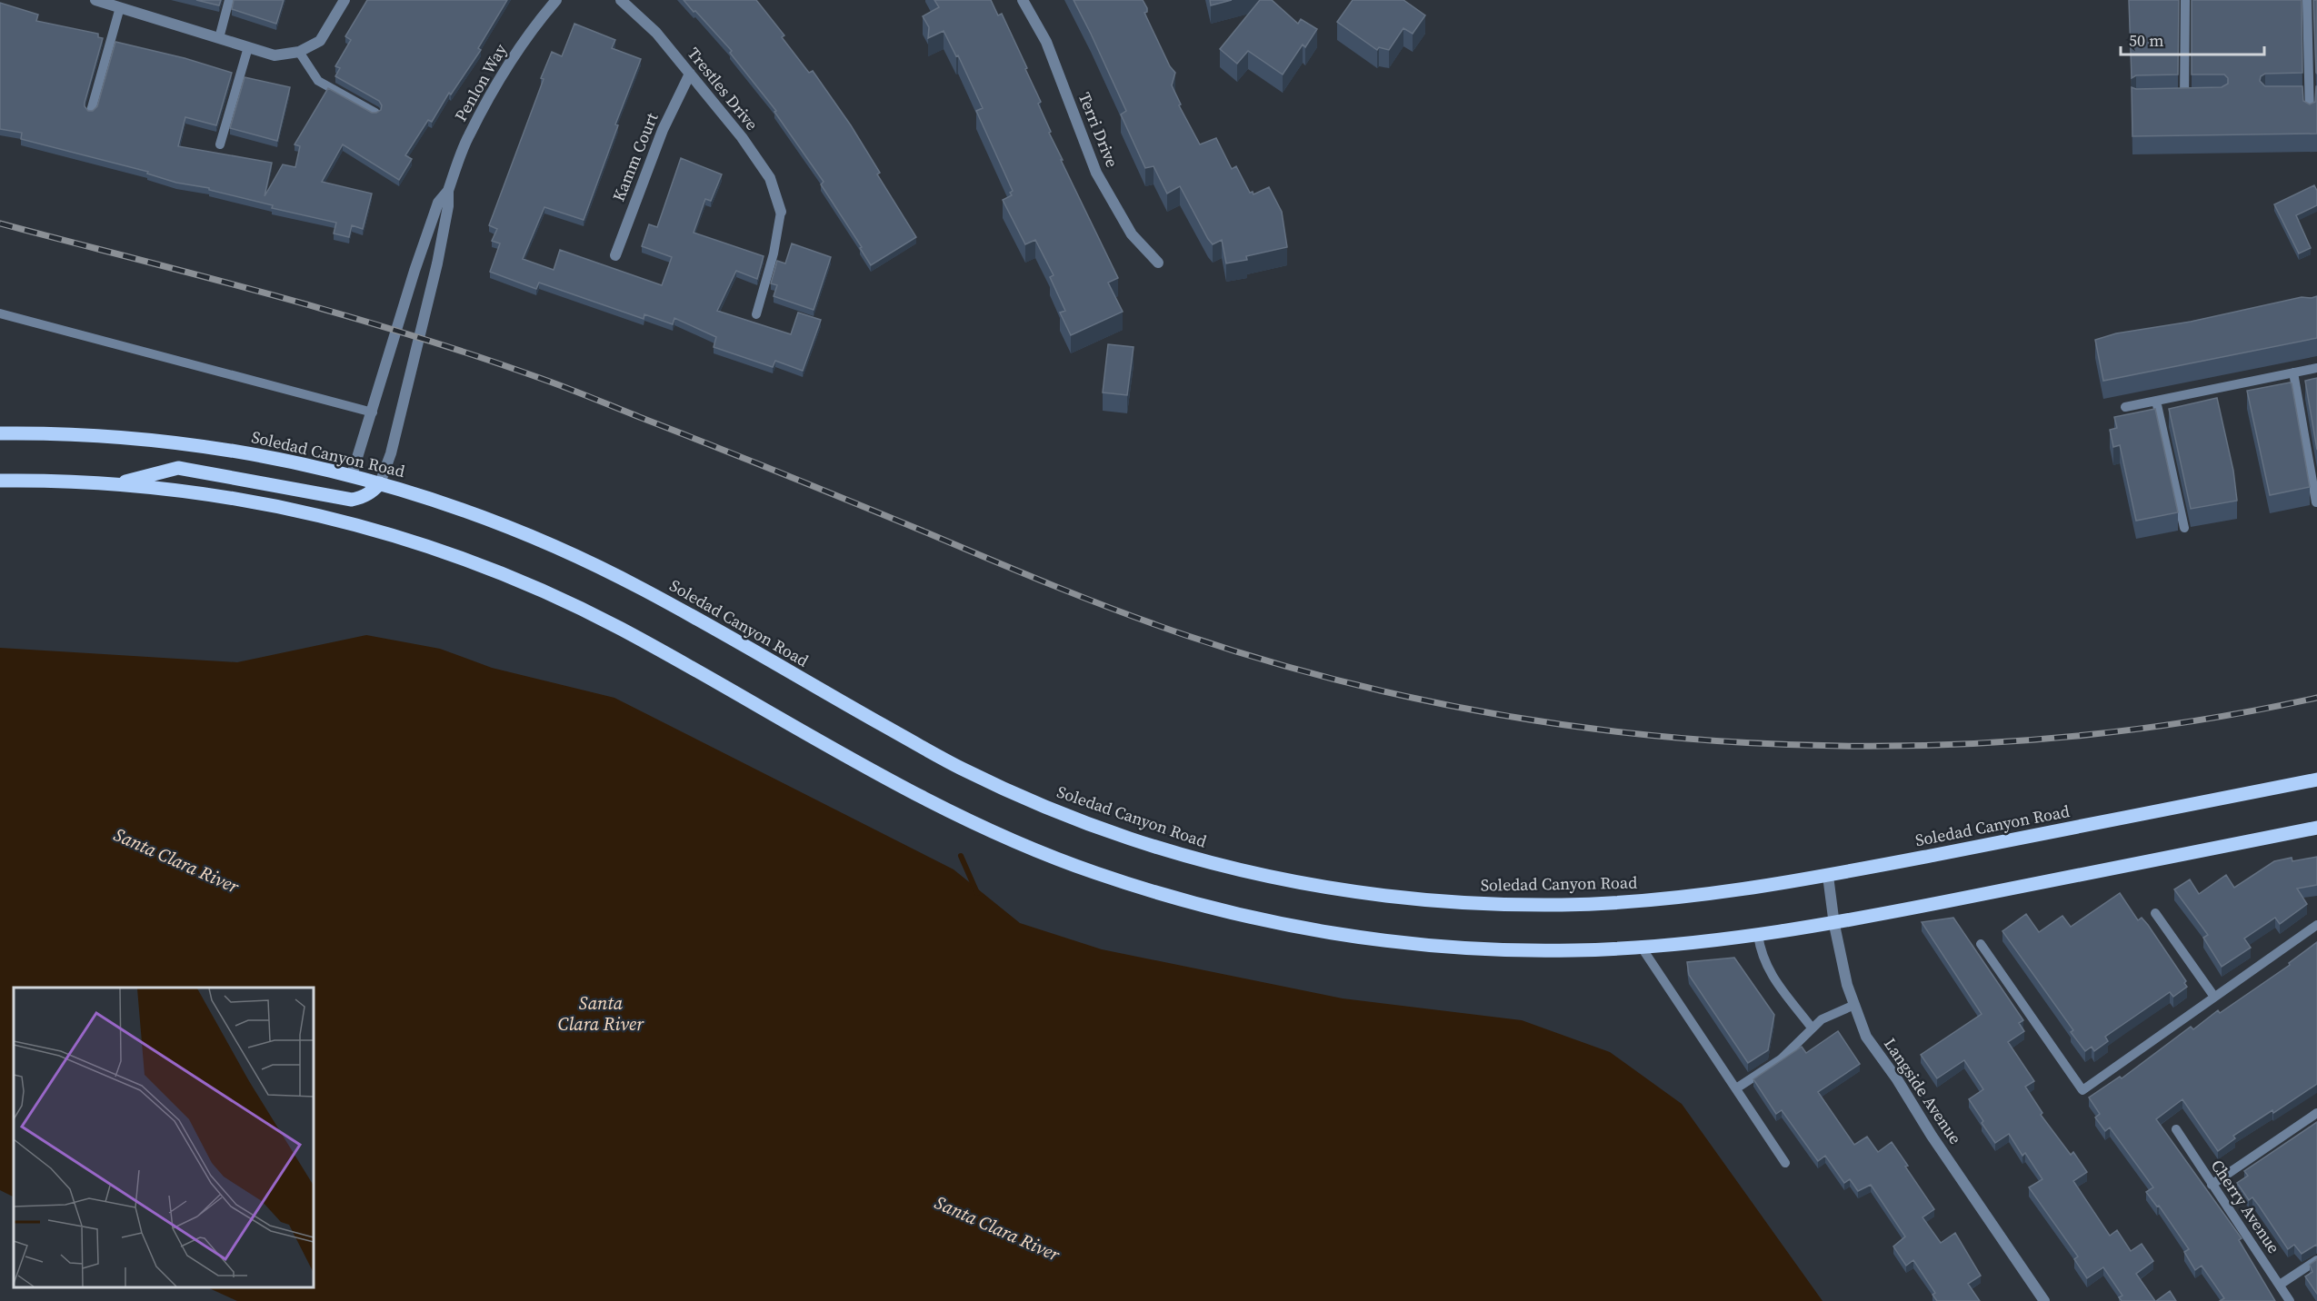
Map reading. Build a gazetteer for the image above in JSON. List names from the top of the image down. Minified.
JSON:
{"streets":{"main road":["Soledad Canyon Road"],"street":["Penlon Way","Trestles Drive","Terri Drive","Kamm Court","Langside Avenue"],"lane":["Cherry Avenue"]},"crossings":[["Trestles Drive","Kamm Court"],["Soledad Canyon Road","Langside Avenue"]],"water":["Santa Clara River"],"scale_bar":"50 m"}
